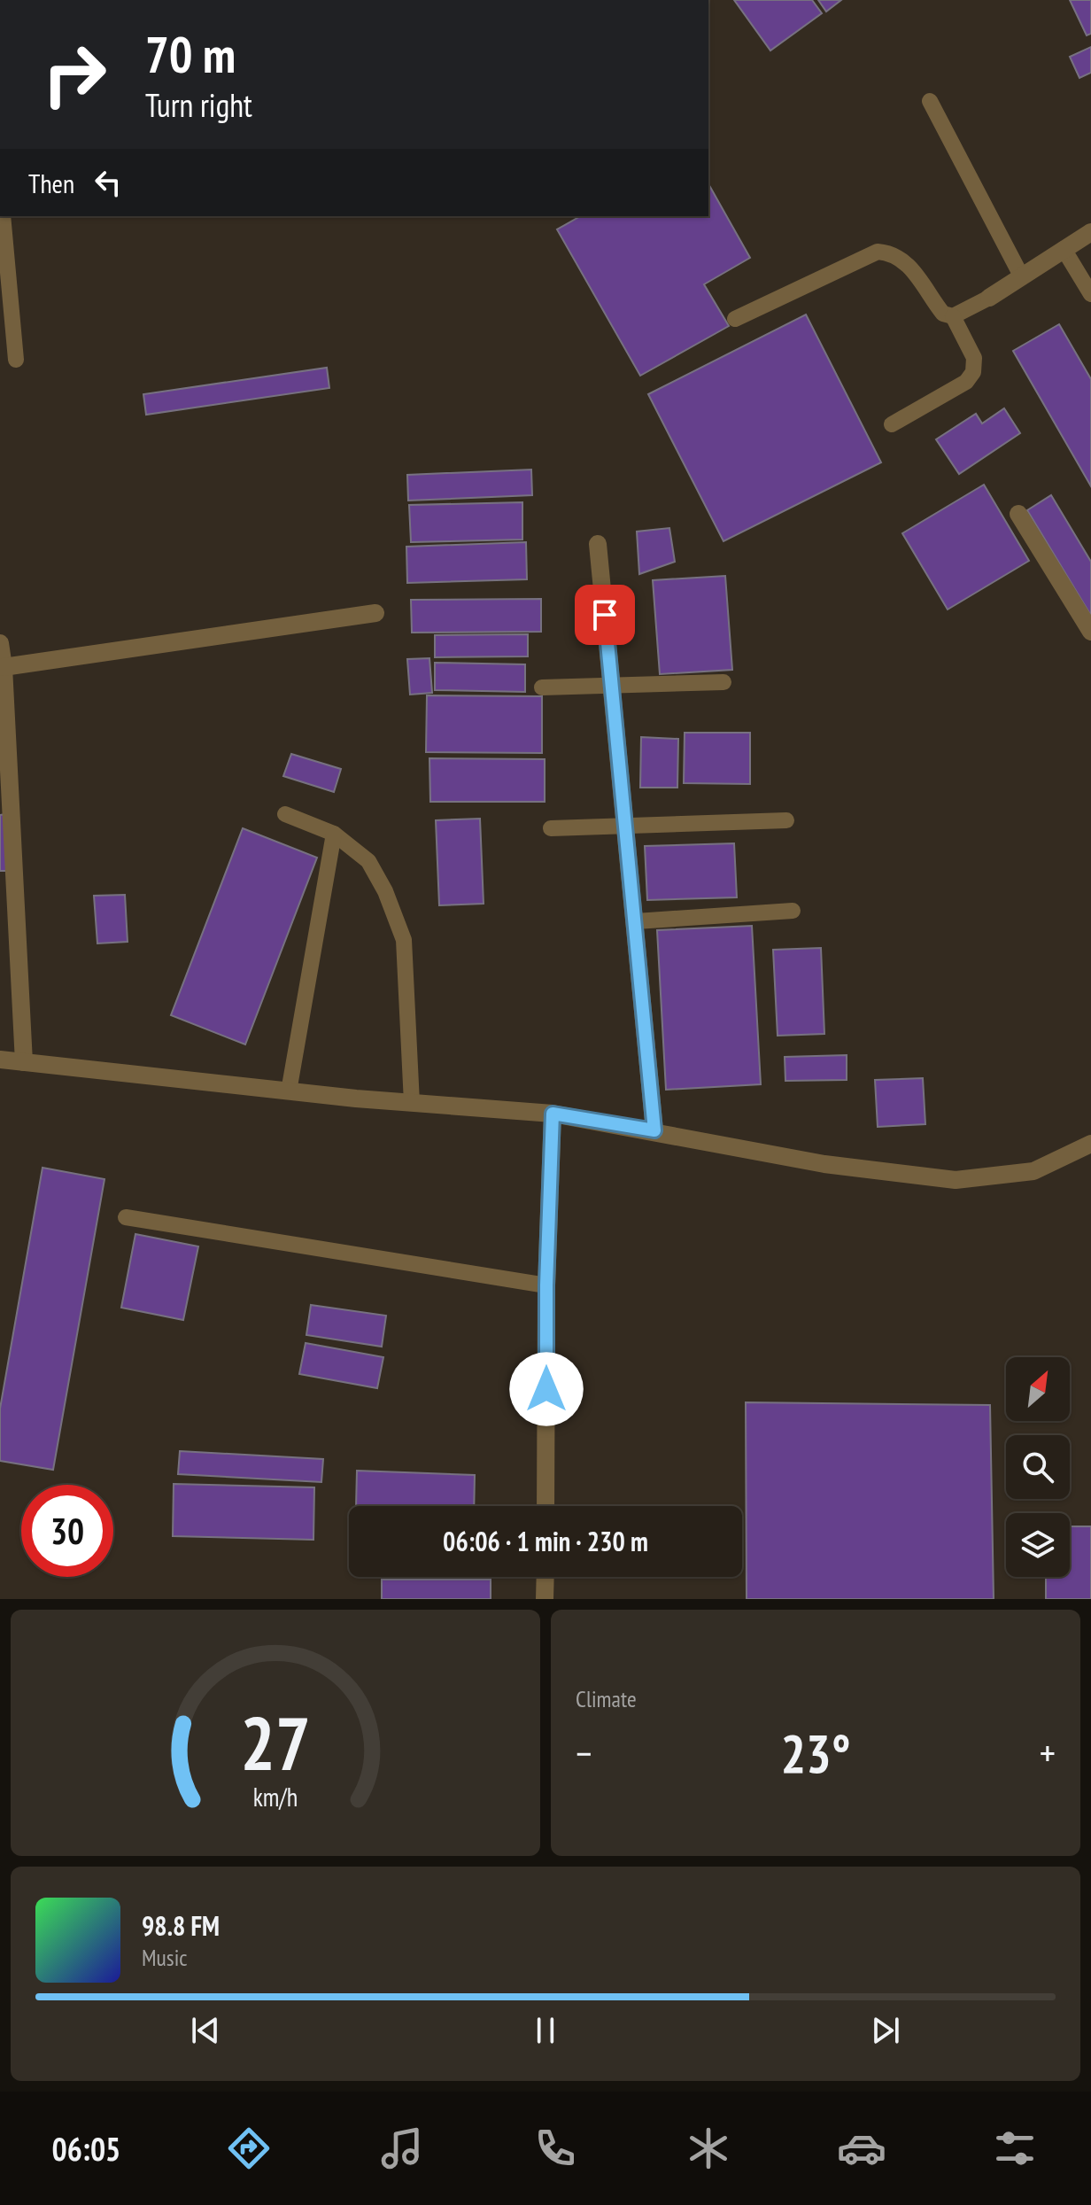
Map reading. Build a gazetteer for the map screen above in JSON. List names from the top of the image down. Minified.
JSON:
{"north":"top right","page":{"turn":["70 m","Turn right"],"then":"Then","limit":"30","trip":"06:06 · 1 min · 230 m","tile":"Climate","heat":["−","23°","+"],"song":["98.8 FM","Music"],"tabs":"06:05","gauge":["27","km/h"]}}
